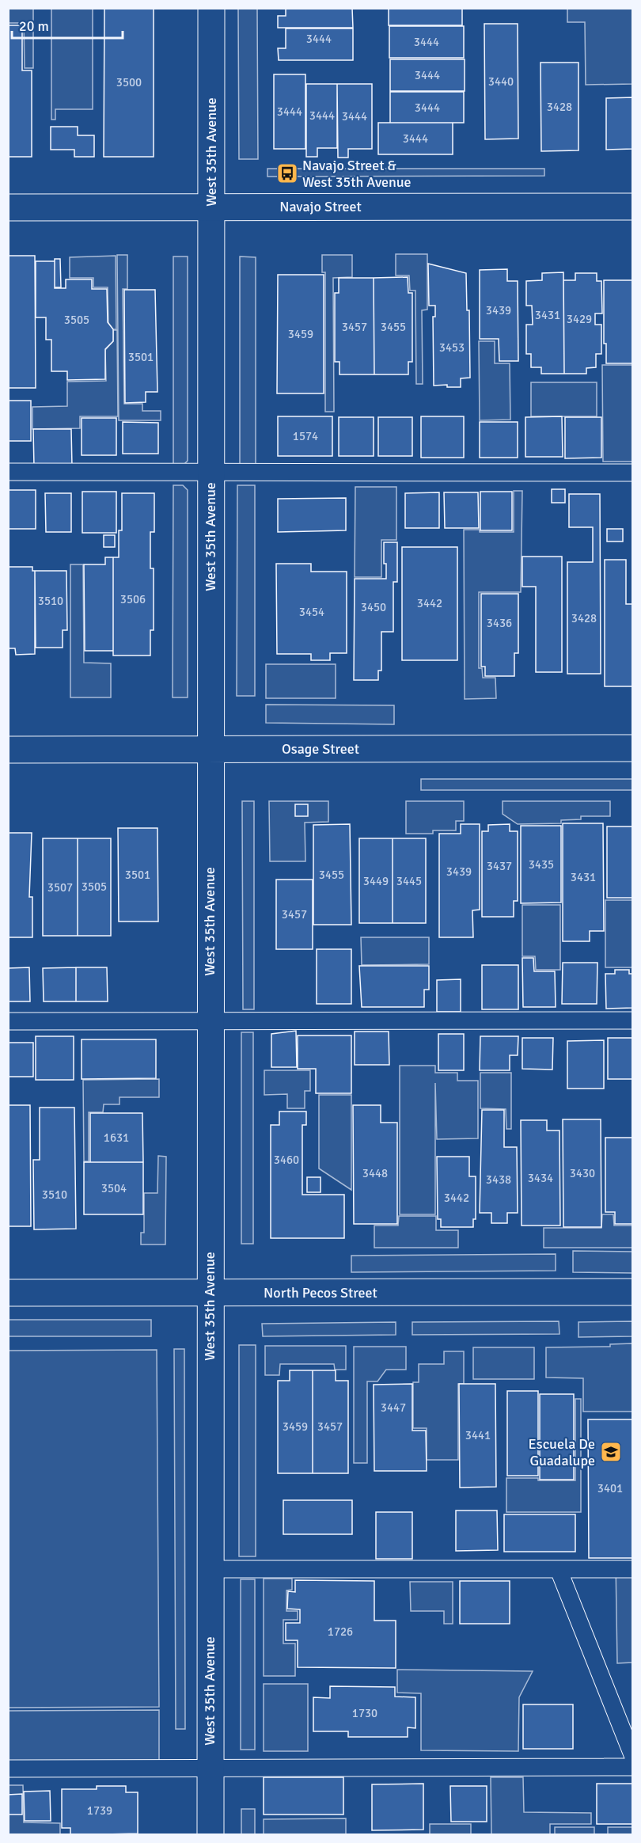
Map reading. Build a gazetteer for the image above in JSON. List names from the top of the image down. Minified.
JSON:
{"streets":{"street":["West 35th Avenue","Navajo Street","Osage Street","North Pecos Street"]},"crossings":[["West 35th Avenue","Navajo Street"],["West 35th Avenue","Osage Street"],["West 35th Avenue","North Pecos Street"]],"places":{"bus stop":["Navajo Street & West 35th Avenue"],"school or university":["Escuela De Guadalupe"]},"house_numbers":["3444","3444","3444","3440","3500","3428","3444","3444","3444","3444","3444","3439","3431","3429","3505","3457","3455","3459","3453","3501","1574","3506","3510","3442","3450","3454","3428","3436","3435","3437","3439","3501","3455","3431","3449","3445","3505","3507","3457","1631","3460","3448","3430","3434","3438","3504","3510","3442","3447","3459","3457","3441","3401","1726","1730","1739"],"scale_bar":"20 m"}
